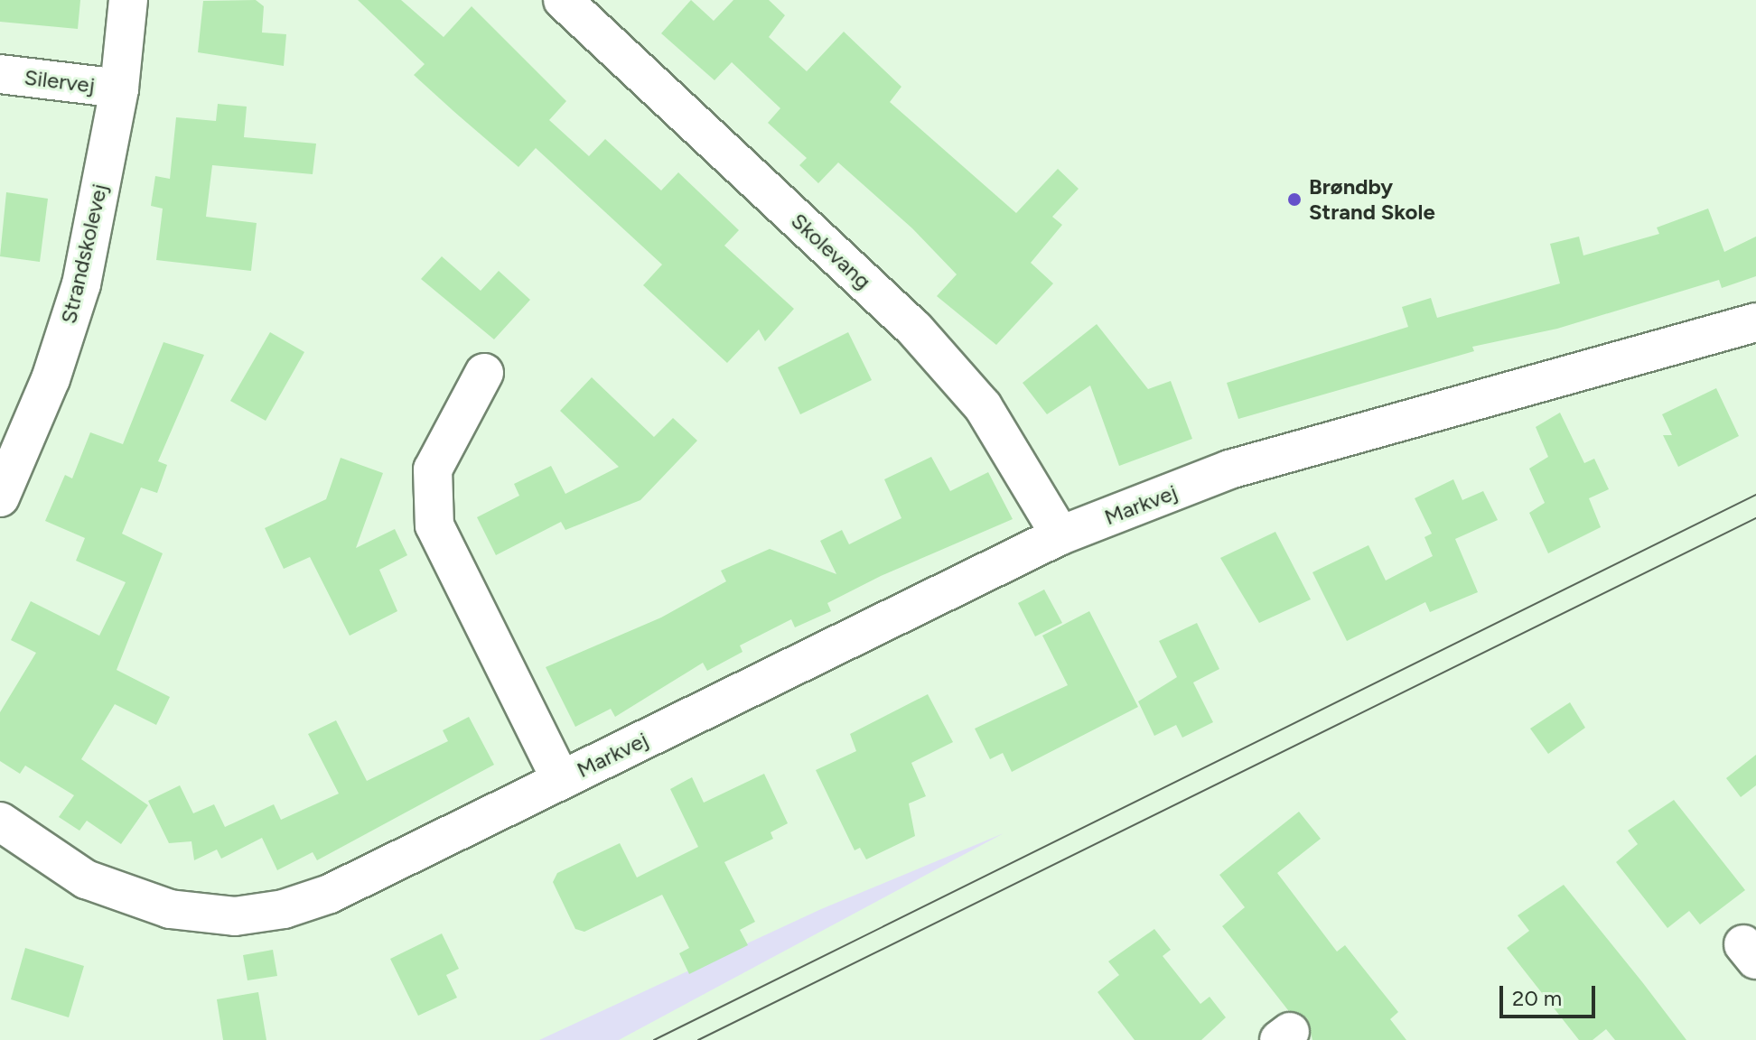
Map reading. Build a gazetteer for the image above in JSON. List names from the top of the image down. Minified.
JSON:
{"streets":{"street":["Silervej","Skolevang","Strandskolevej","Markvej"]},"crossings":[["Silervej","Strandskolevej"],["Skolevang","Markvej"]],"places":["Brøndby Strand Skole"],"scale_bar":"20 m"}
